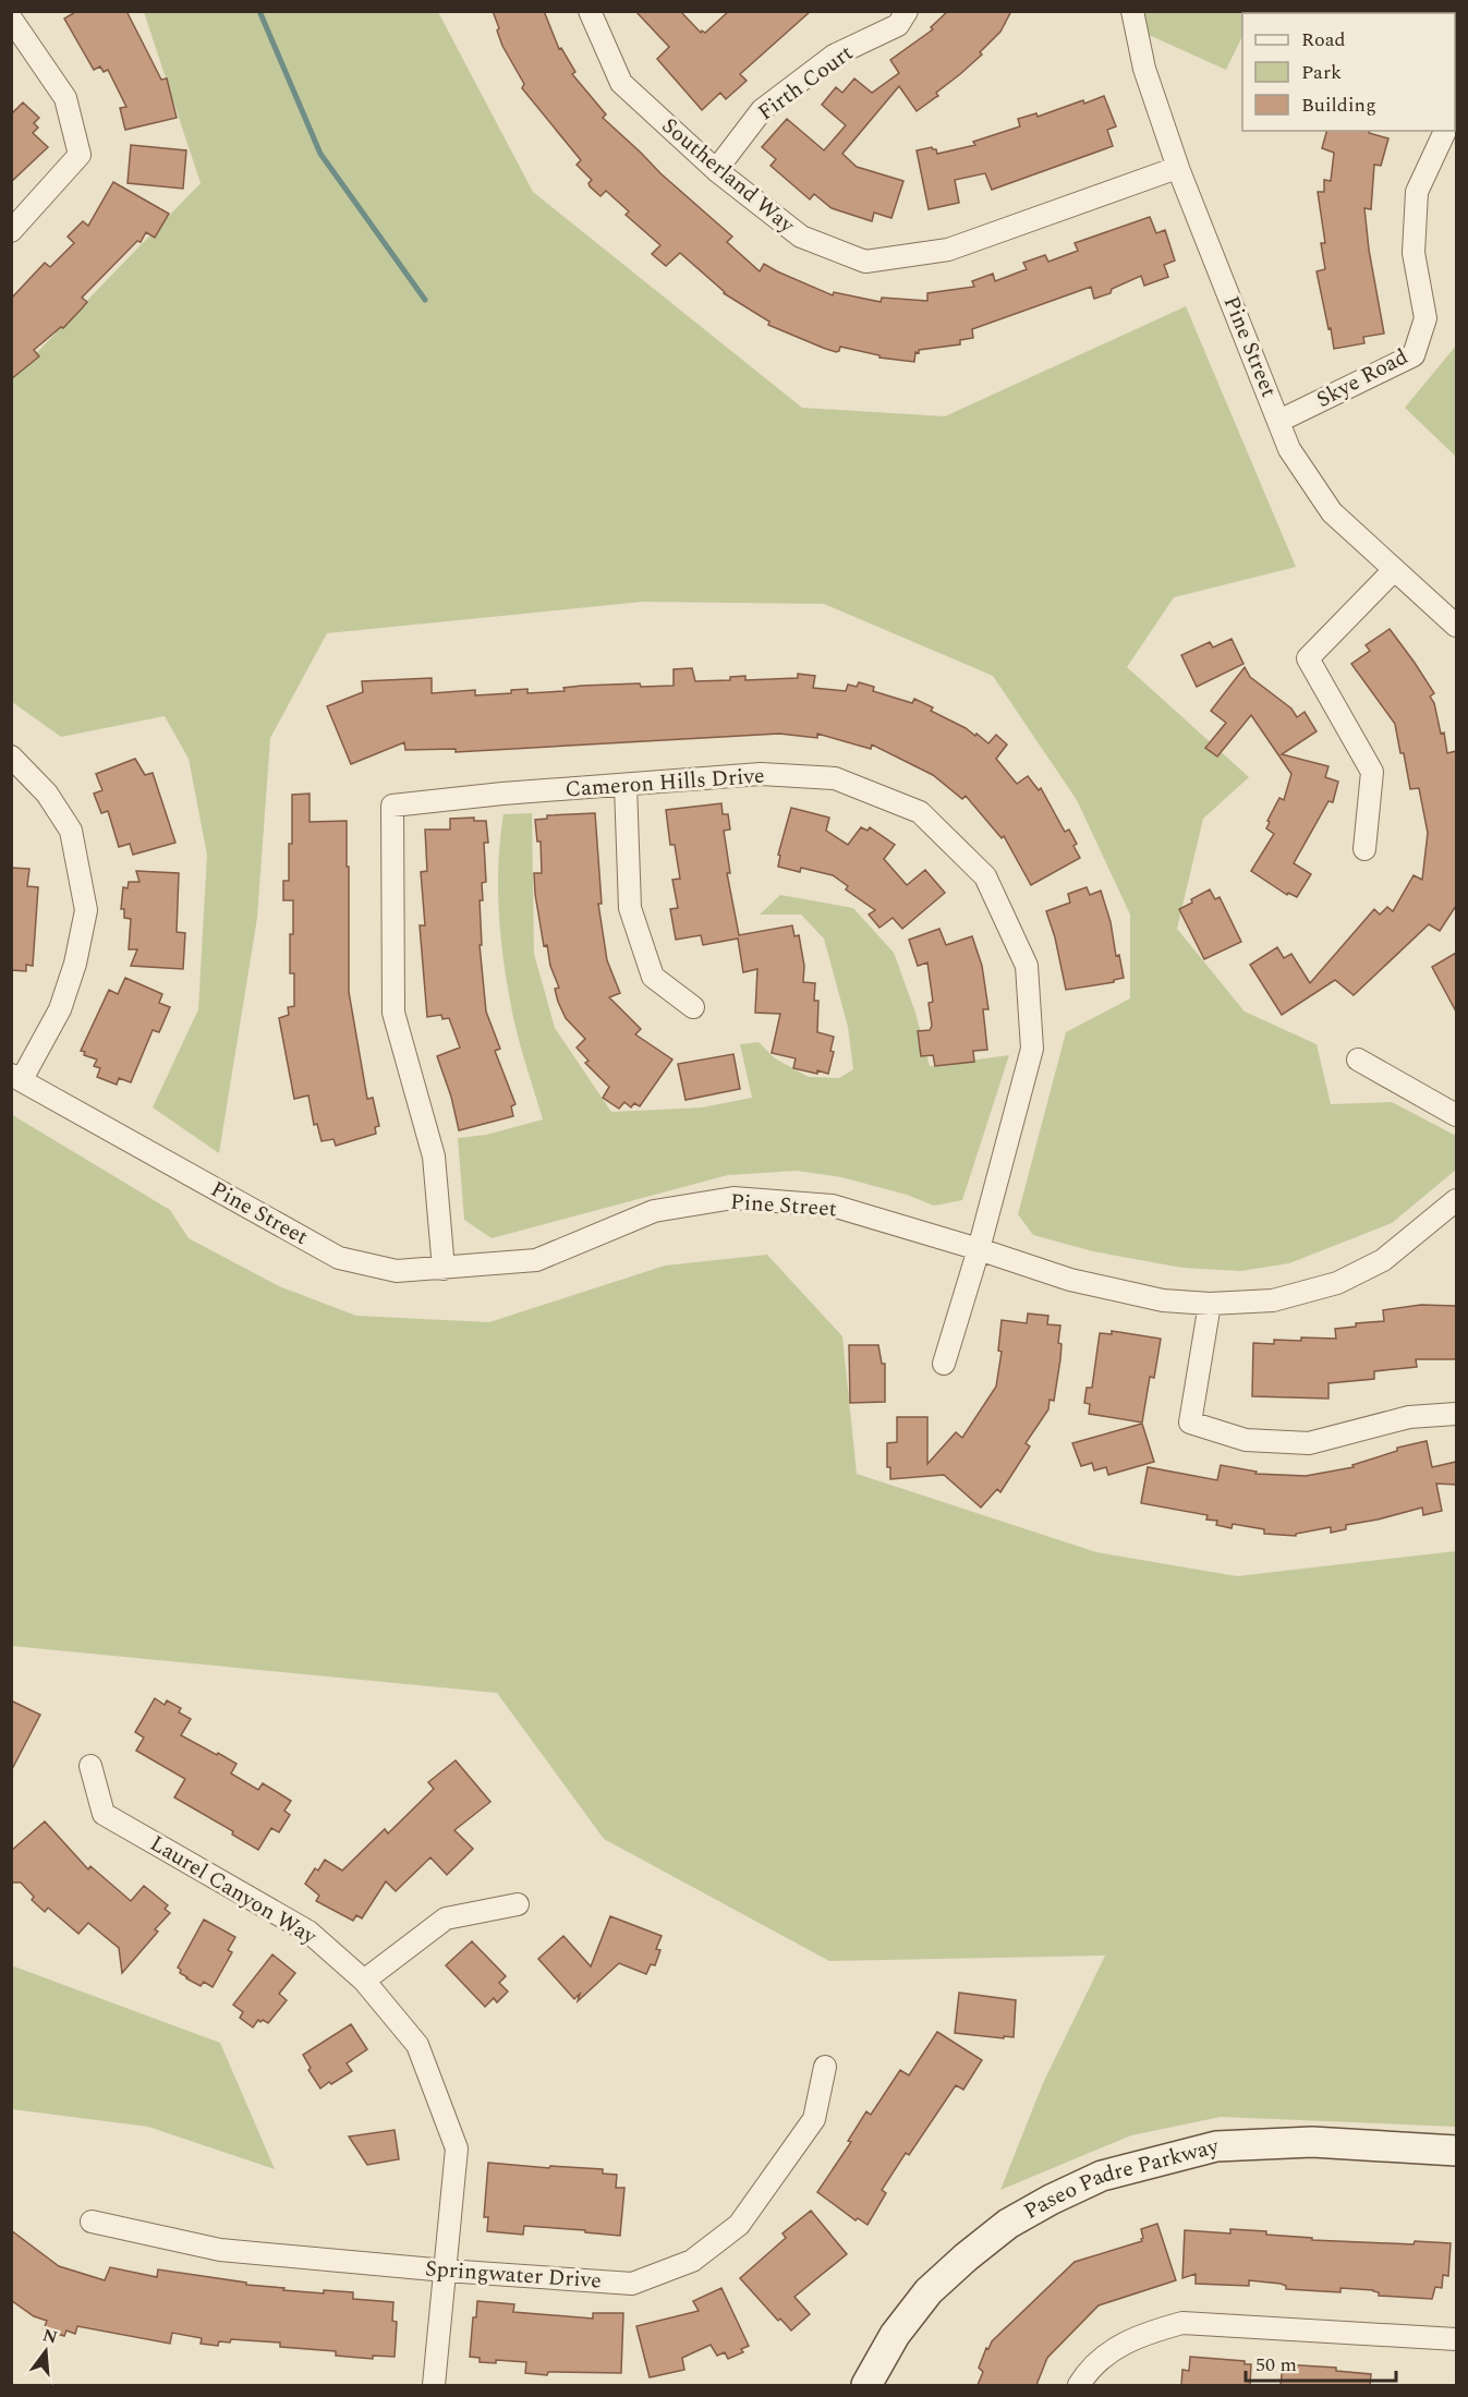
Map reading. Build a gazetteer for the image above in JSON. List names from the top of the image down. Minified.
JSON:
{"streets":{"main road":["Paseo Padre Parkway"],"street":["Firth Court","Southerland Way","Pine Street","Skye Road","Cameron Hills Drive","Laurel Canyon Way","Springwater Drive"]},"crossings":[["Firth Court","Southerland Way"],["Southerland Way","Pine Street"],["Pine Street","Skye Road"],["Pine Street","Cameron Hills Drive"],["Laurel Canyon Way","Springwater Drive"]],"legend":["Road","Park","Building"],"scale_bar":"50 m","north":"top"}
